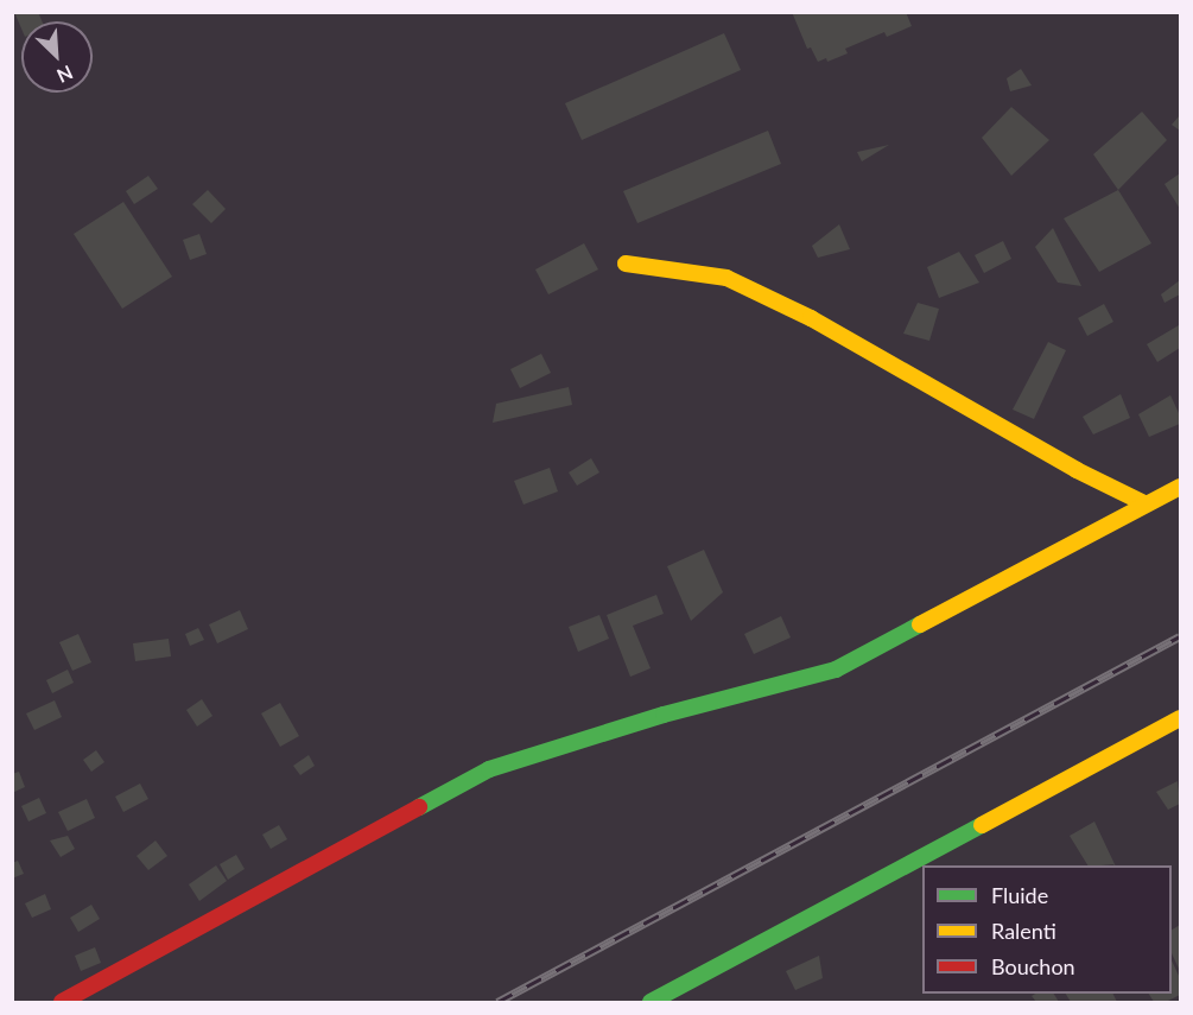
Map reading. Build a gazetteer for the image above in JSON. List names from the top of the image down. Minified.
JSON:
{"legend":["Fluide","Ralenti","Bouchon"],"north":"bottom right"}
